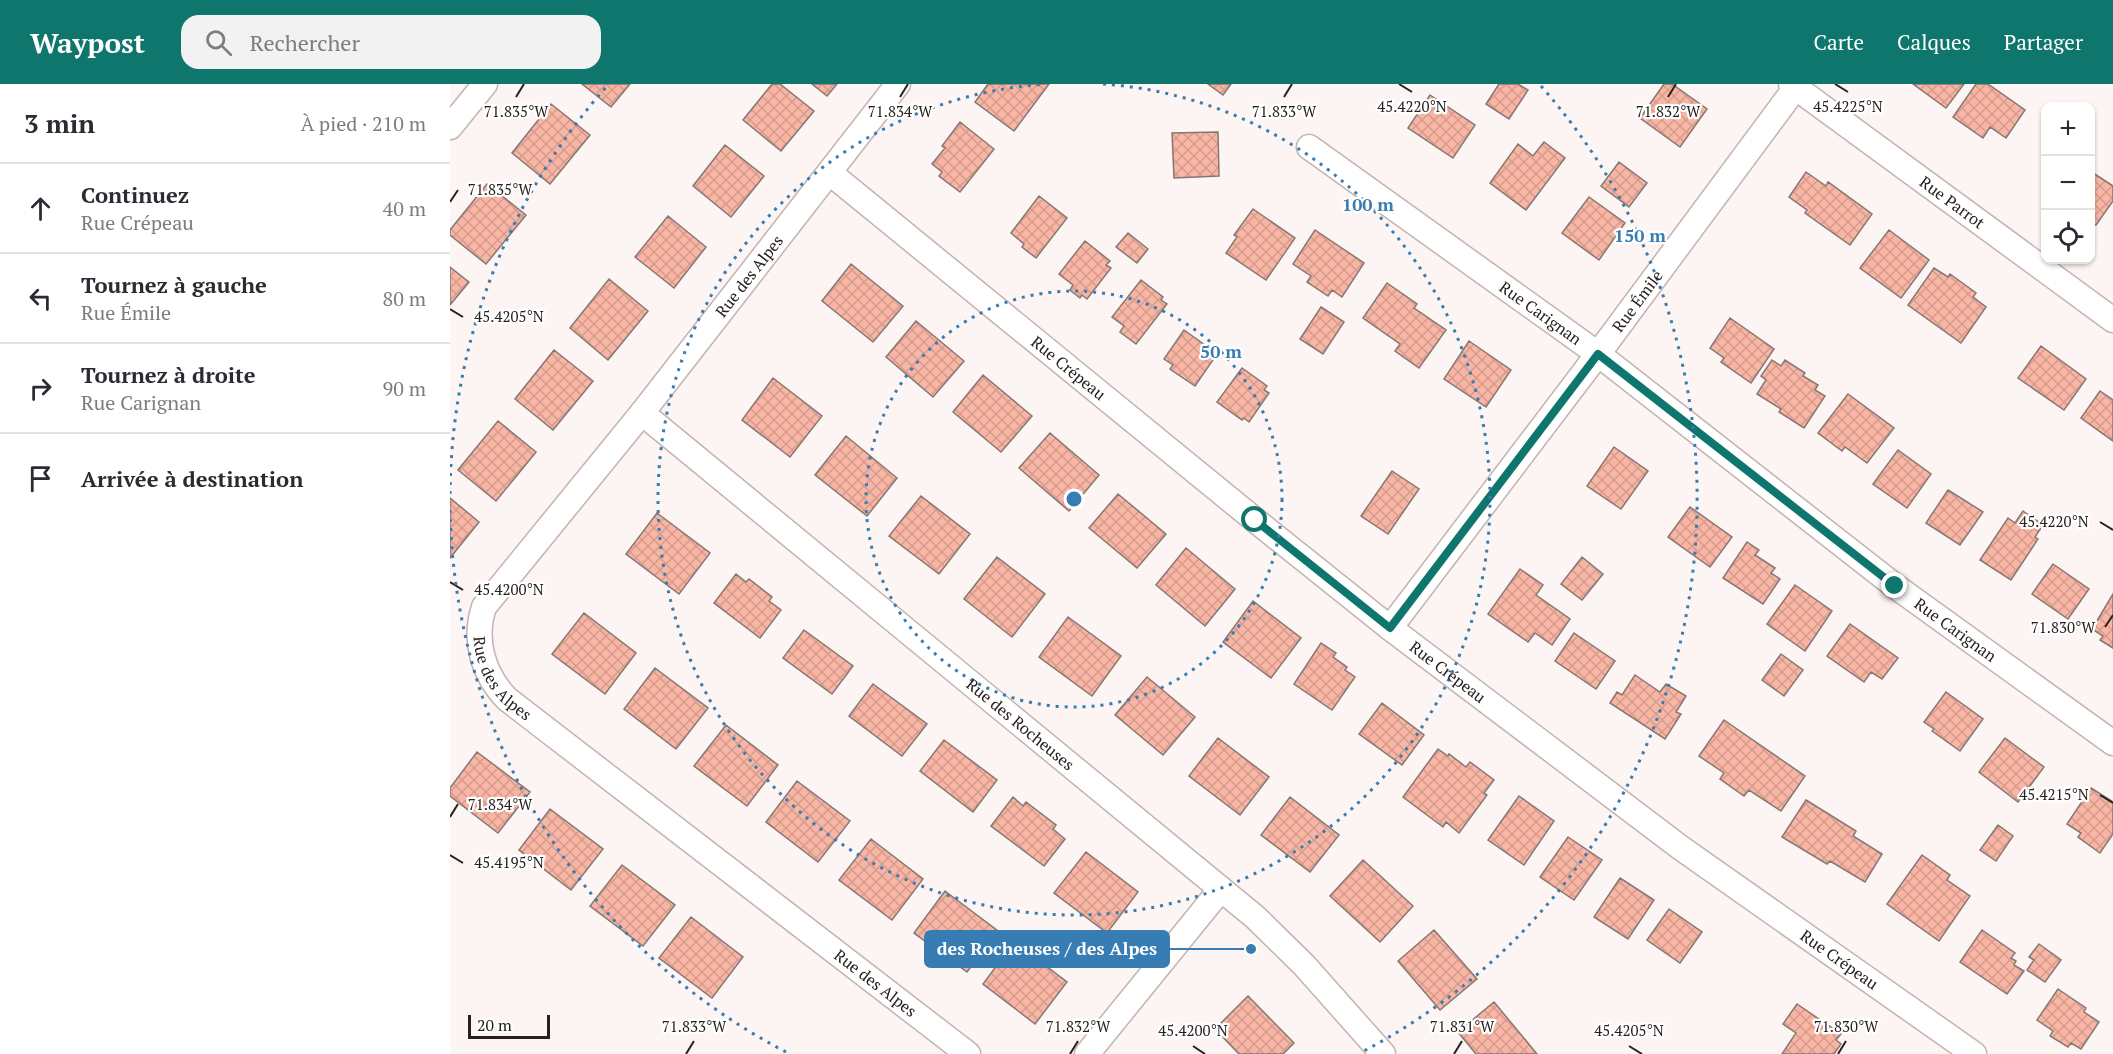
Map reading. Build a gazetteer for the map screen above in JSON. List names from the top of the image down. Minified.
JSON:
{"streets":{"street":["Rue Parrot","Rue des Alpes","Rue Émile","Rue Carignan","Rue Crépeau","Rue des Rocheuses"]},"crossings":[["Rue Parrot","Rue Émile"],["Rue des Alpes","Rue Crépeau"],["Rue des Alpes","Rue des Rocheuses"],["Rue Émile","Rue Carignan"],["Rue Émile","Rue Crépeau"]],"places":["des Rocheuses / des Alpes"],"scale_bar":"20 m","page":{"header":"Waypost","search":"Rechercher","nav":["Carte","Calques","Partager"],"heading":["3 min","À pied · 210 m"],"map_buttons":["+","−"],"list":[["Continuez","Rue Crépeau","40 m"],["Tournez à gauche","Rue Émile","80 m"],["Tournez à droite","Rue Carignan","90 m"],"Arrivée à destination"],"scale":"20 m"},"coordinates":["45.4220°N","45.4225°N","71.835°W","71.834°W","71.833°W","71.832°W","45.4205°N","45.4200°N","71.830°W","45.4215°N","45.4195°N","71.831°W"],"rings":["100 m","150 m","50 m"]}
